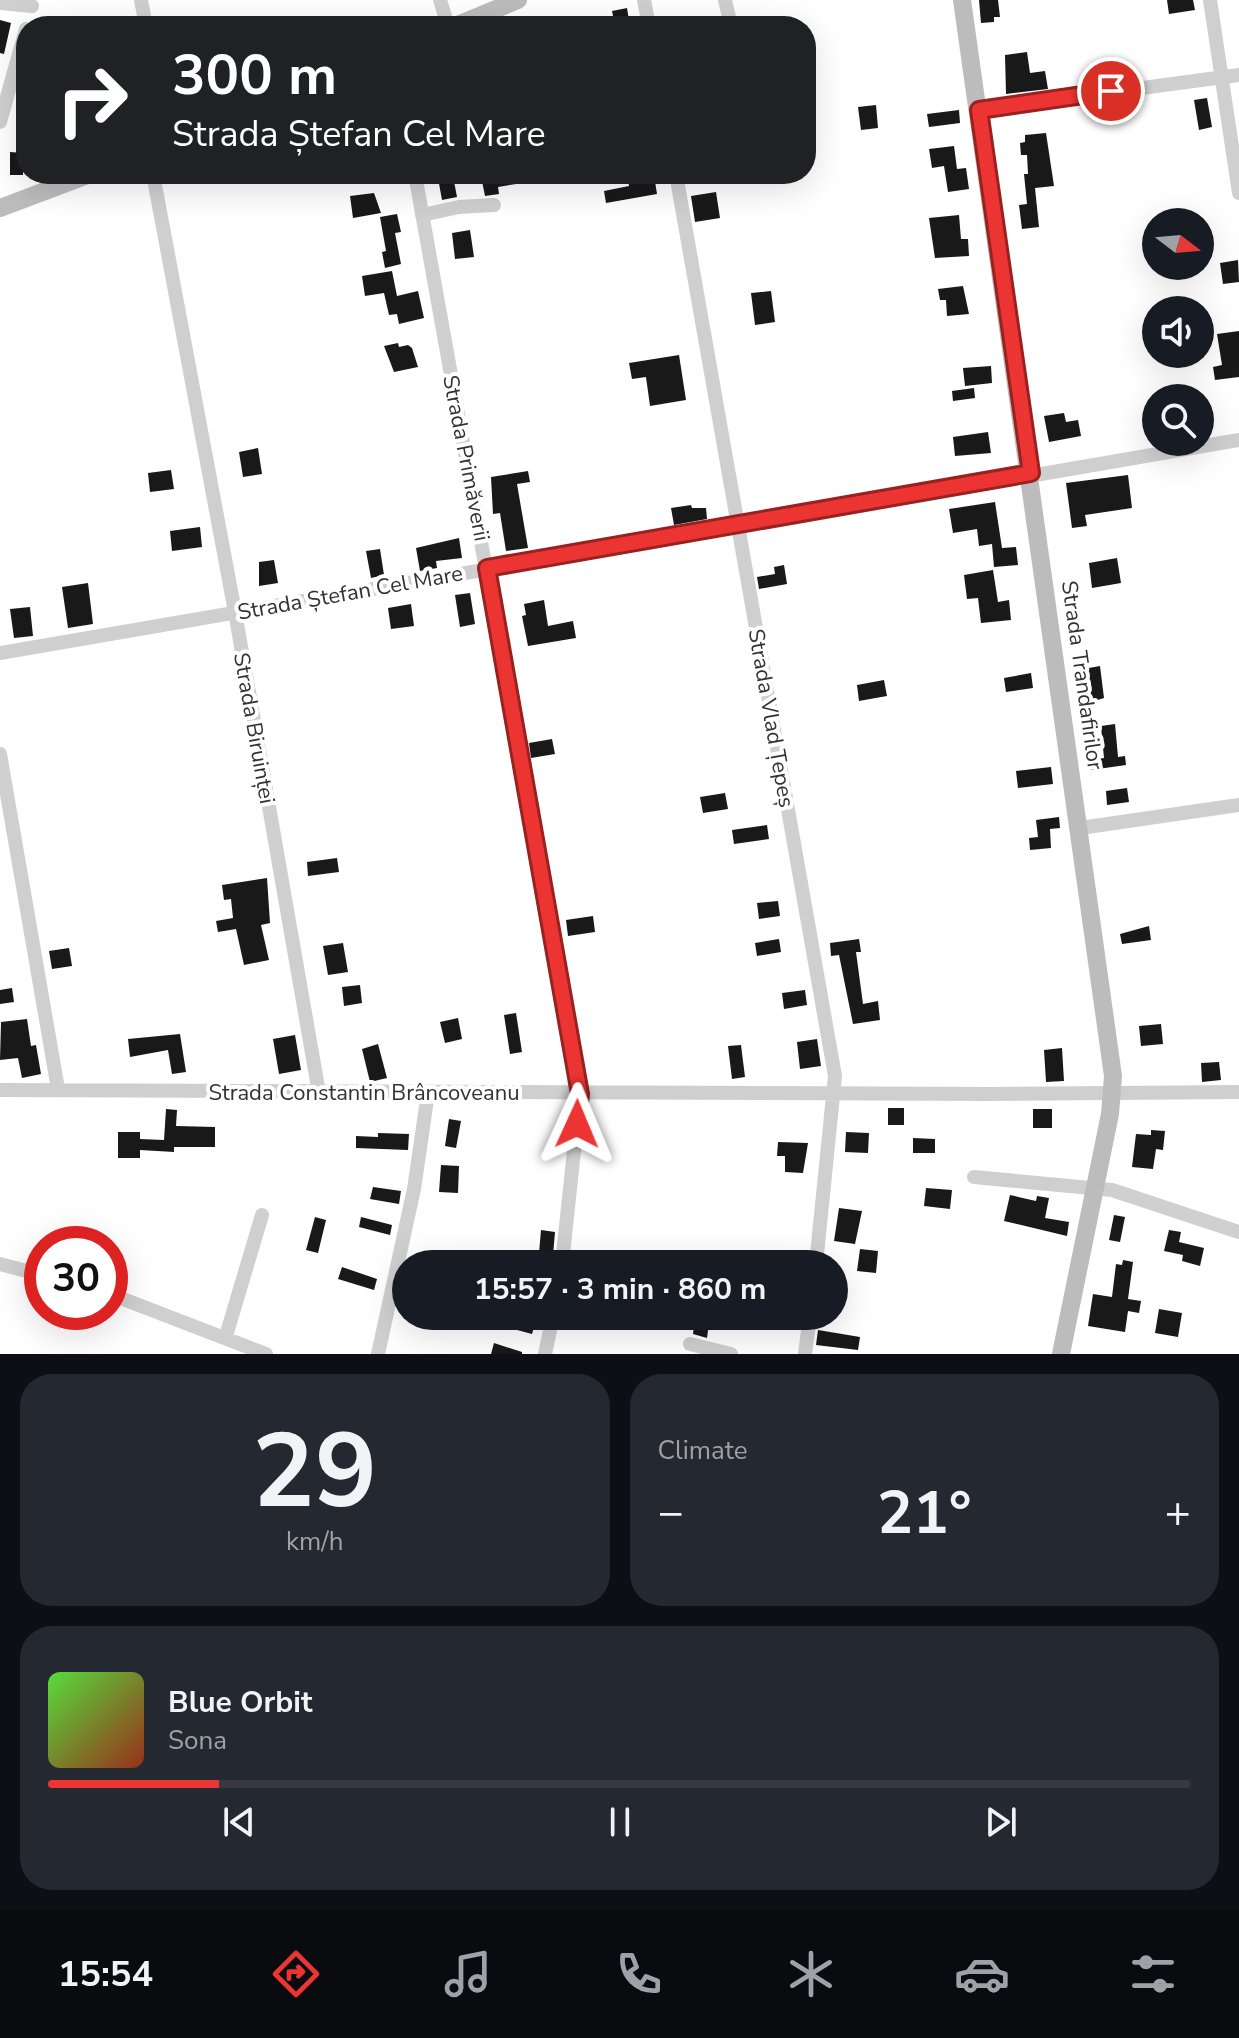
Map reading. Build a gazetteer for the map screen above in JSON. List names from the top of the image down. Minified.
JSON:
{"streets":{"main road":["Strada Trandafirilor"],"street":["Strada Primăverii","Strada Ștefan Cel Mare","Strada Vlad Țepeș","Strada Biruinței","Strada Constantin Brâncoveanu"]},"crossings":[["Strada Primăverii","Strada Ștefan Cel Mare"],["Strada Primăverii","Strada Constantin Brâncoveanu"],["Strada Ștefan Cel Mare","Strada Trandafirilor"],["Strada Ștefan Cel Mare","Strada Vlad Țepeș"],["Strada Ștefan Cel Mare","Strada Biruinței"],["Strada Trandafirilor","Strada Constantin Brâncoveanu"],["Strada Vlad Țepeș","Strada Constantin Brâncoveanu"],["Strada Biruinței","Strada Constantin Brâncoveanu"]],"north":"right","page":{"turn":["300 m","Strada Ștefan Cel Mare"],"limit":"30","trip":"15:57 · 3 min · 860 m","tile":[["29","km/h"],"Climate"],"heat":["−","21°","+"],"song":["Blue Orbit","Sona"],"tabs":"15:54"}}
